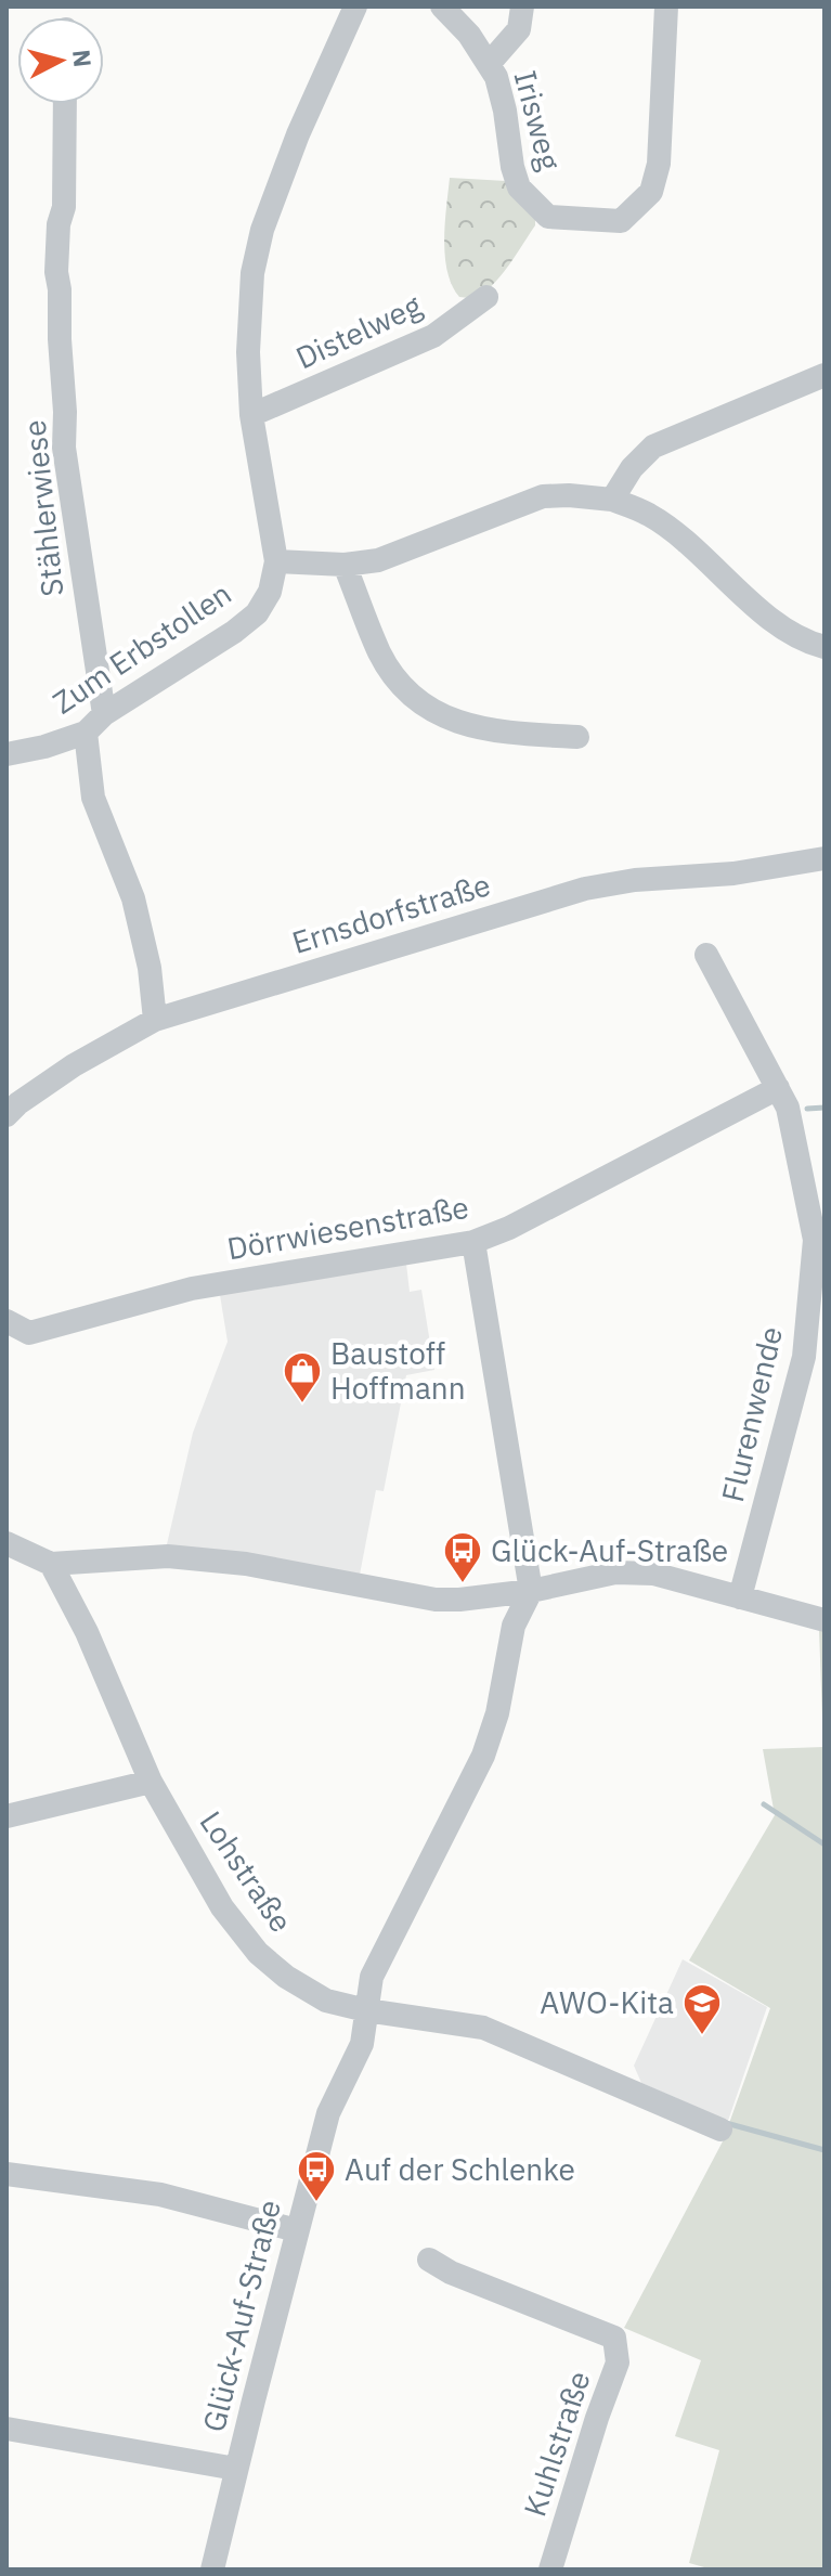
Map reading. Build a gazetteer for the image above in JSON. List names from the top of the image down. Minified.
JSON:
{"streets":{"street":["Irisweg","Distelweg","Stählerwiese","Zum Erbstollen","Ernsdorfstraße","Dörrwiesenstraße","Flurenwende","Lohstraße","Glück-Auf-Straße","Kuhlstraße"]},"crossings":[["Distelweg","Zum Erbstollen"],["Stählerwiese","Zum Erbstollen"],["Dörrwiesenstraße","Flurenwende"],["Lohstraße","Glück-Auf-Straße"]],"places":{"shop":["Baustoff Hoffmann"],"bus stop":["Glück-Auf-Straße","Auf der Schlenke"],"school or university":["AWO-Kita"]},"north":"right"}
